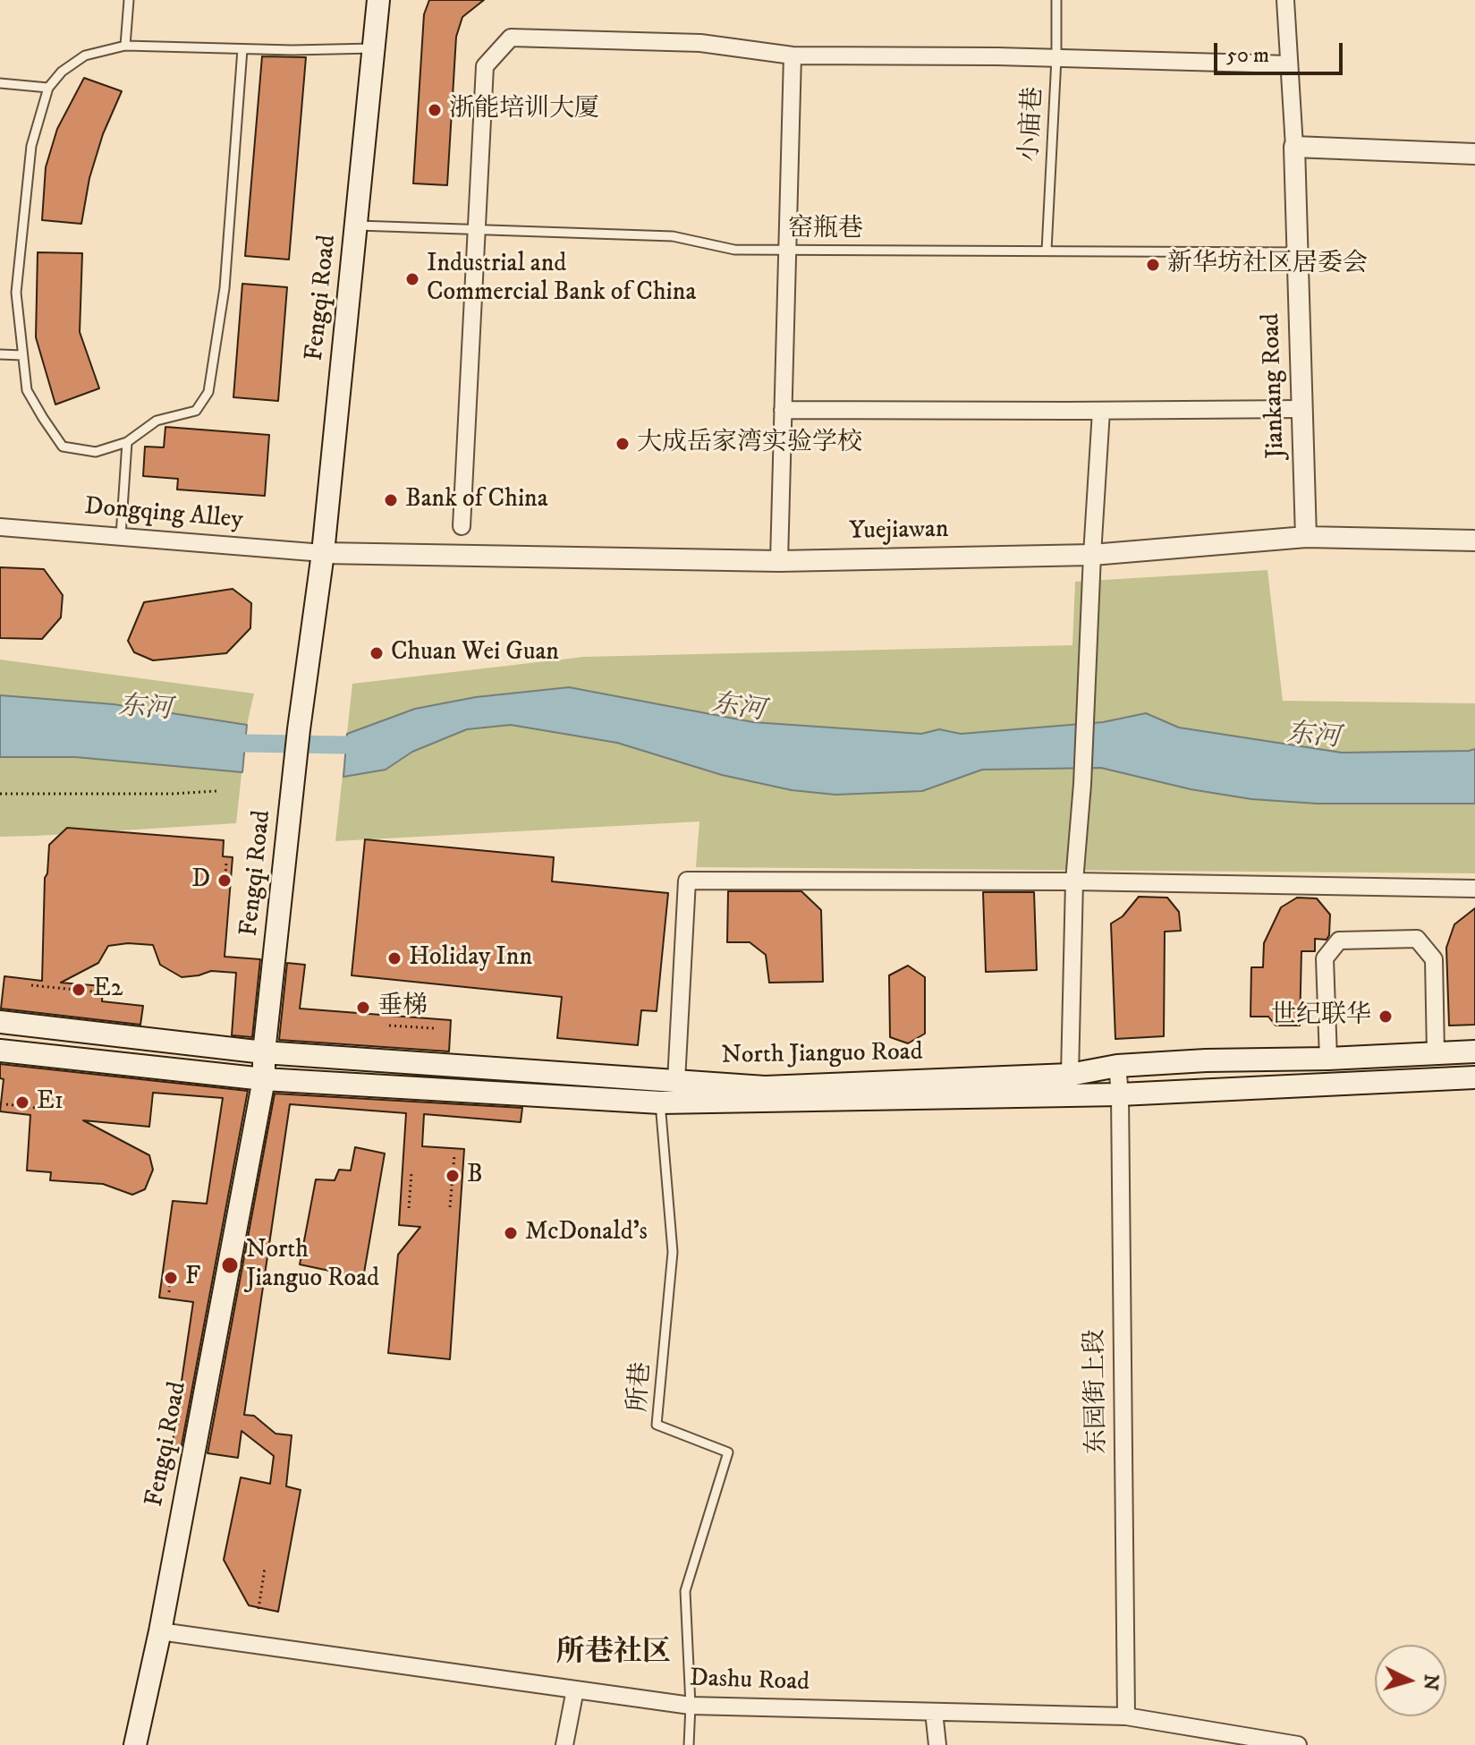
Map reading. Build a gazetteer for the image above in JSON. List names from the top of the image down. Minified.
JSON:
{"streets":{"main road":["Fengqi Road","North Jianguo Road"],"street":["Jiankang Road","Dongqing Alley","Yuejiawan","东园街上段","Dashu Road"],"lane":["小庙巷","窑瓶巷","所巷"]},"crossings":[["小庙巷","窑瓶巷"],["窑瓶巷","Fengqi Road"],["窑瓶巷","Jiankang Road"],["Fengqi Road","Dongqing Alley"],["Fengqi Road","Yuejiawan"],["Fengqi Road","North Jianguo Road"],["Fengqi Road","Dashu Road"],["Jiankang Road","Yuejiawan"],["Dongqing Alley","Yuejiawan"],["North Jianguo Road","所巷"],["North Jianguo Road","东园街上段"],["所巷","Dashu Road"],["东园街上段","Dashu Road"]],"districts":["所巷社区"],"water":["东河"],"places":["浙能培训大厦","新华坊社区居委会","Industrial and Commercial Bank of China","大成岳家湾实验学校","Bank of China","Chuan Wei Guan","D","Holiday Inn","E2","垂梯","世纪联华","E1","B","McDonald's","North Jianguo Road","F"],"scale_bar":"50 m","north":"right"}
